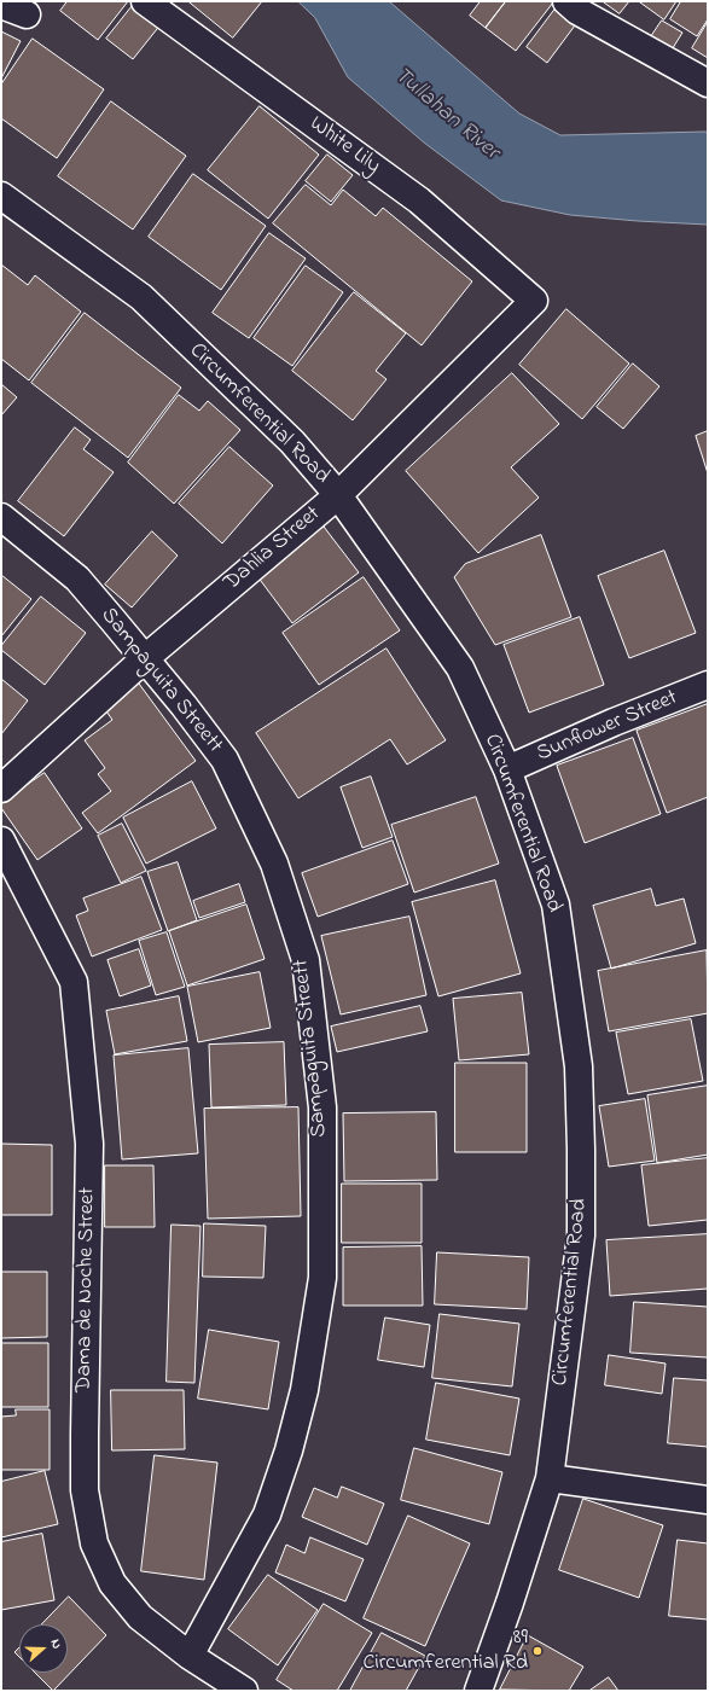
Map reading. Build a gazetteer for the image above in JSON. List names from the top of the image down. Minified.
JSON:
{"streets":{"street":["White Lily","Circumferential Road","Dahlia Street","Sampaguita Streett","Sunflower Street","Dama de Noche Street"]},"crossings":[["White Lily","Dahlia Street"],["Circumferential Road","Dahlia Street"],["Circumferential Road","Sunflower Street"],["Dahlia Street","Sampaguita Streett"],["Sampaguita Streett","Dama de Noche Street"]],"water":["Tullahan River"],"places":["89 Circumferential Rd"],"north":"right"}
